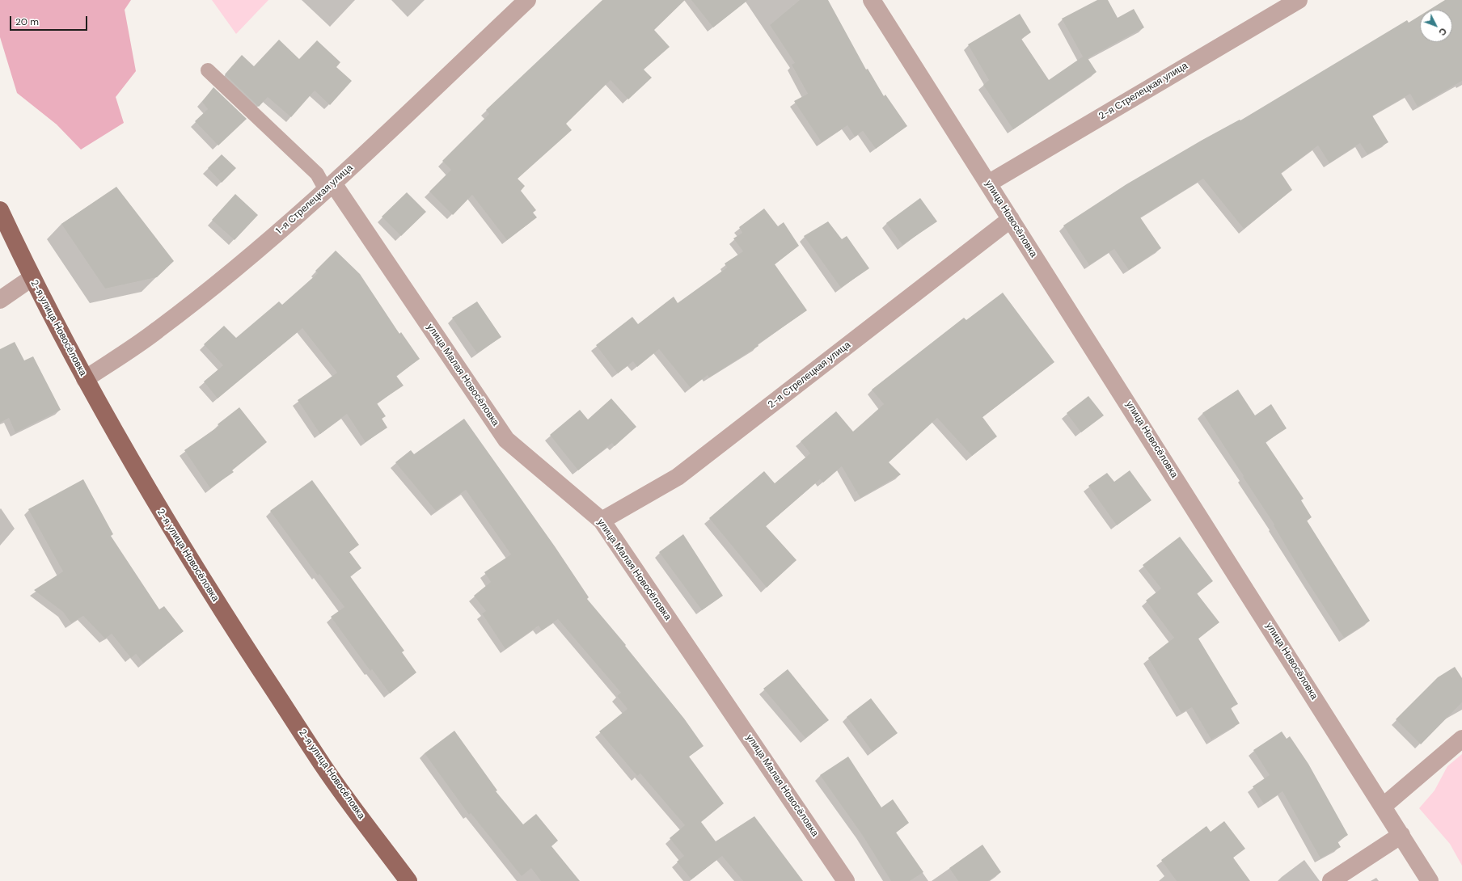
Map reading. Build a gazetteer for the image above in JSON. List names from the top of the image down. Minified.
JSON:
{"streets":{"main road":["2-я улица Новосёловка"],"street":["2-я Стрелецкая улица","1-я Стрелецкая улица","улица Новосёловка","улица Малая Новосёловка"]},"crossings":[["2-я Стрелецкая улица","улица Новосёловка"],["2-я Стрелецкая улица","улица Малая Новосёловка"],["1-я Стрелецкая улица","2-я улица Новосёловка"],["1-я Стрелецкая улица","улица Малая Новосёловка"]],"scale_bar":"20 m","north":"bottom right"}
